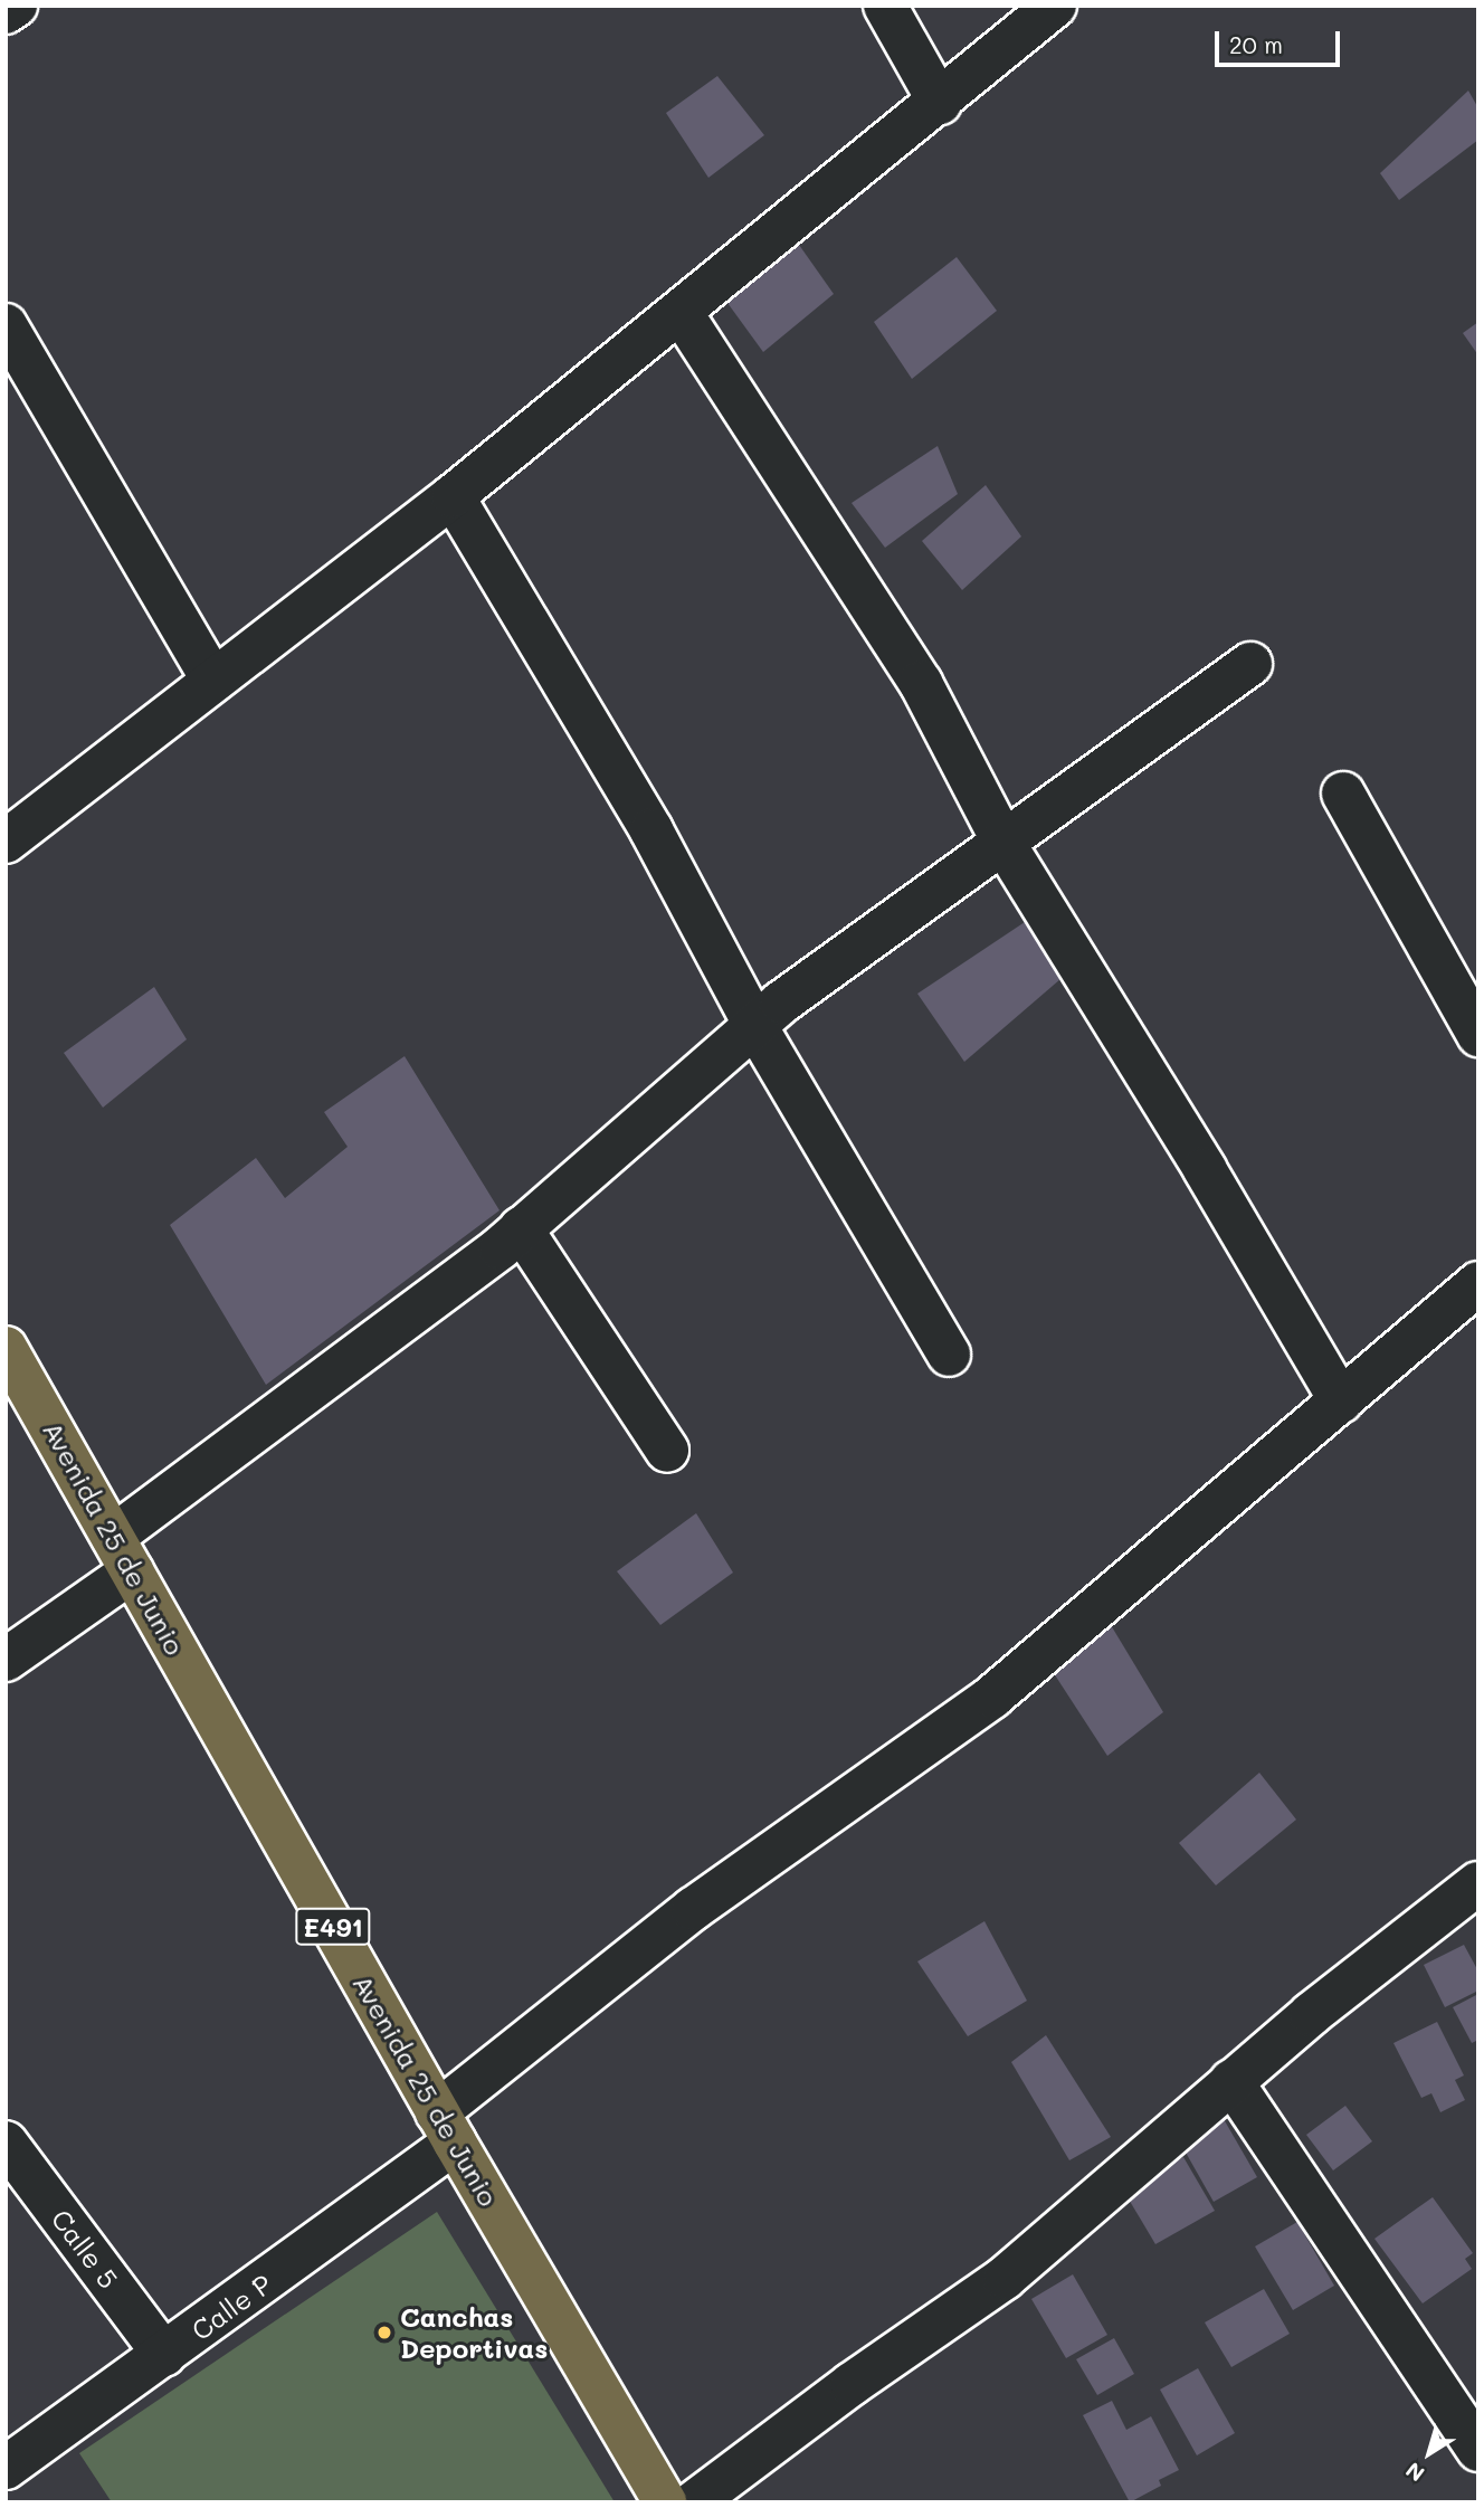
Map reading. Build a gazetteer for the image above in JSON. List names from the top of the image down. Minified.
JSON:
{"streets":{"highway":["Avenida 25 de Junio","E491"],"street":["Calle 5","Calle P"]},"crossings":[["Avenida 25 de Junio","Calle P"],["Calle 5","Calle P"]],"places":["Canchas Deportivas"],"scale_bar":"20 m","north":"bottom left"}
